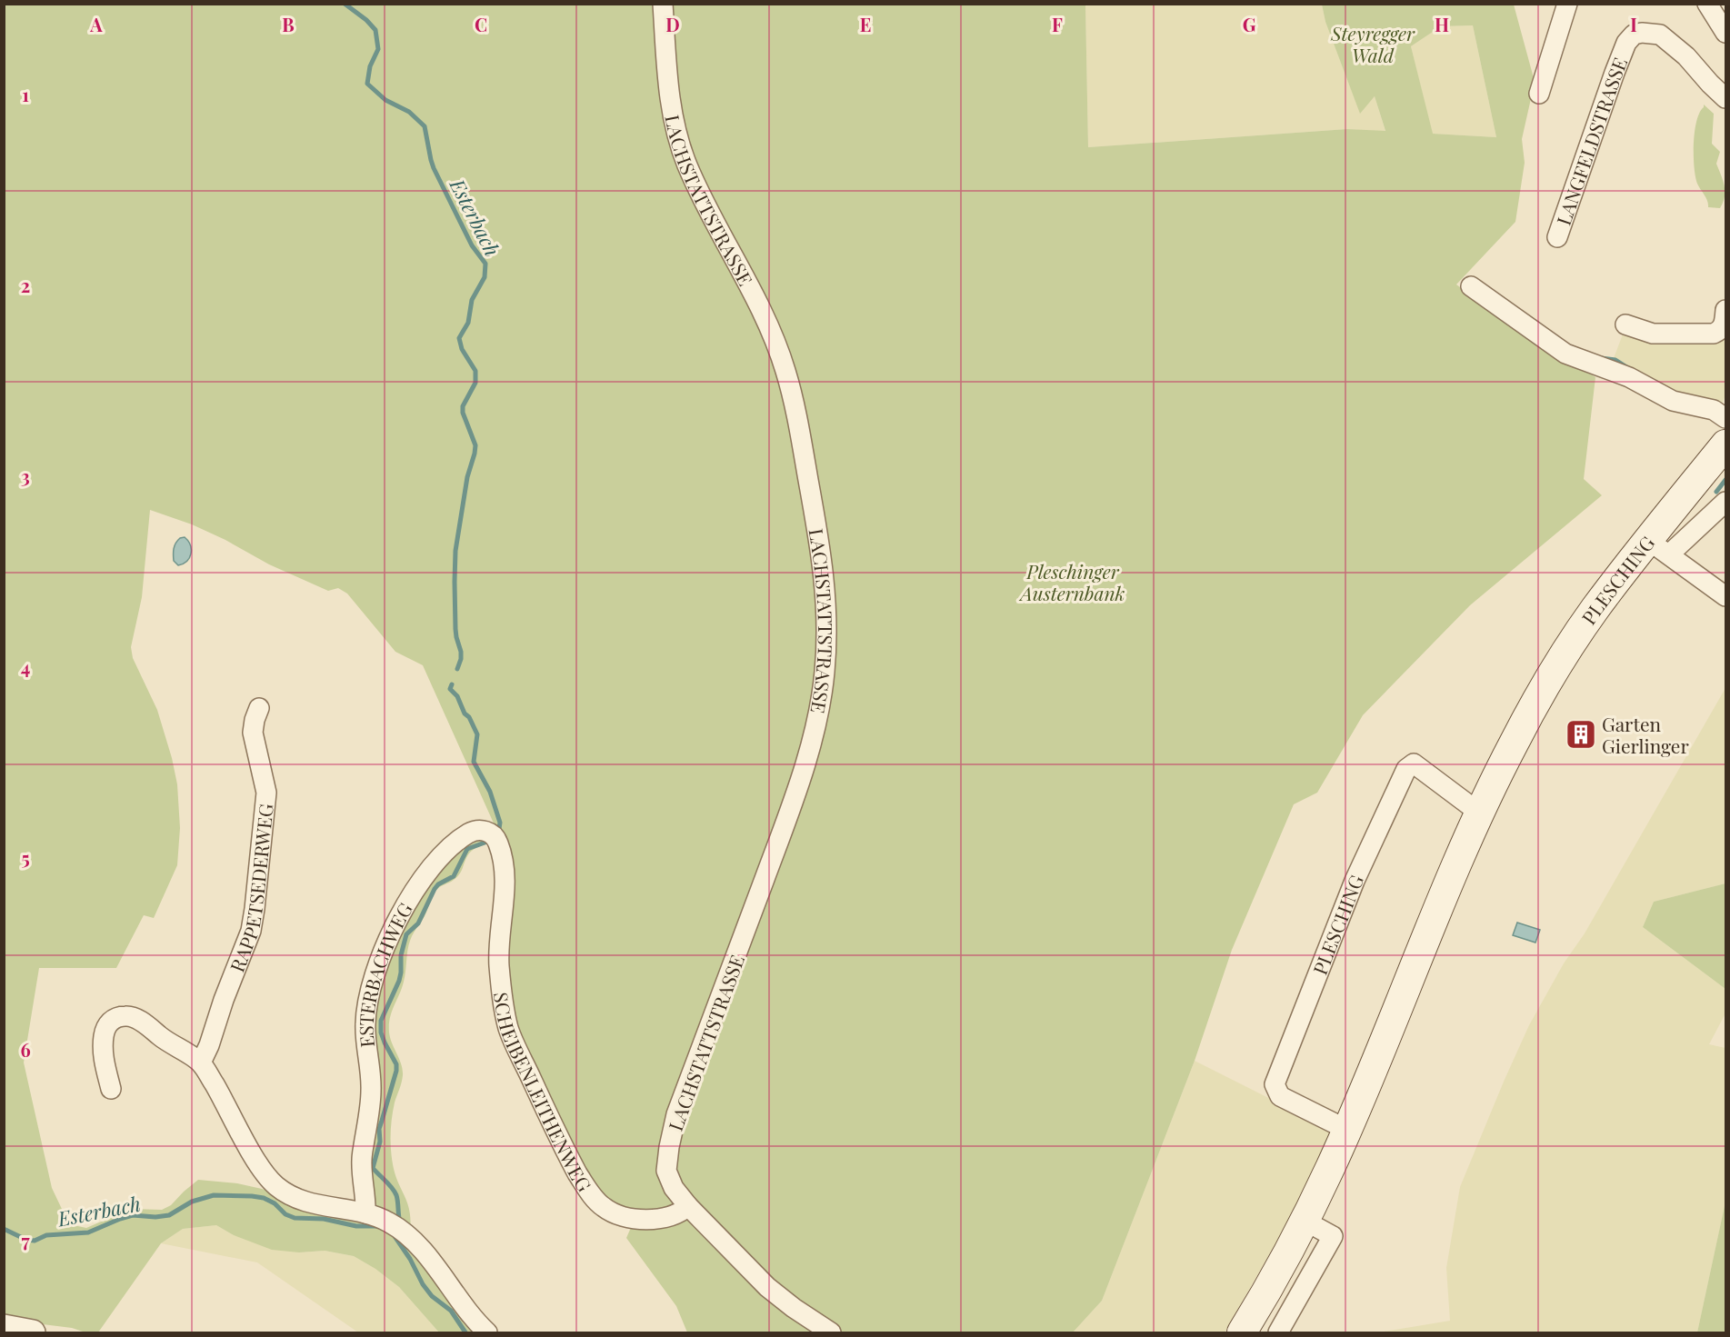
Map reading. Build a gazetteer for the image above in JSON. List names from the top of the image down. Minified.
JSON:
{"streets":{"main road":["PLESCHING"],"street":["LANGFELDSTRASSE","LACHSTATTSTRASSE","RAPPETSEDERWEG","ESTERBACHWEG","SCHEIBENLEITHENWEG"]},"crossings":[["LACHSTATTSTRASSE","SCHEIBENLEITHENWEG"],["ESTERBACHWEG","SCHEIBENLEITHENWEG"]],"water":["Esterbach"],"parks":["Steyregger Wald","Pleschinger Austernbank"],"places":{"building":["Garten Gierlinger"]},"grid":{"columns":["A","B","C","D","E","F","G","H","I"],"rows":["1","2","3","4","5","6","7"]}}
